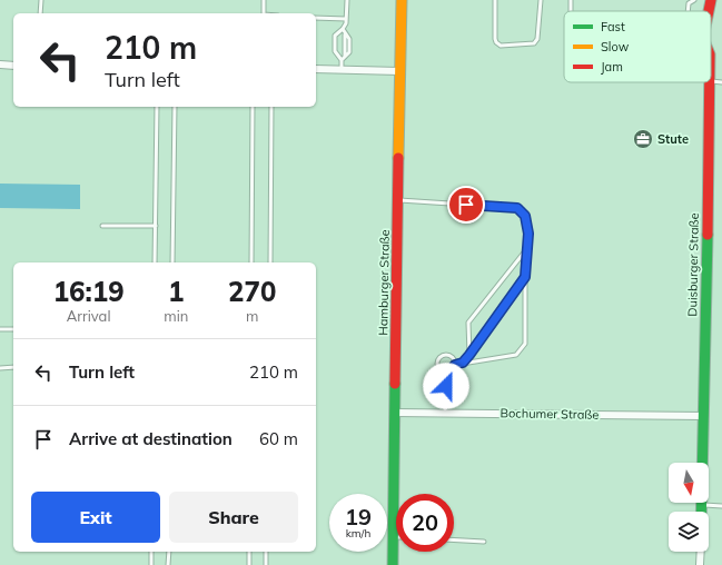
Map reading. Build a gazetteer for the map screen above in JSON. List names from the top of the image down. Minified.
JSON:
{"streets":{"street":["Duisburger Straße","Hamburger Straße","Bochumer Straße"]},"crossings":[["Duisburger Straße","Bochumer Straße"],["Hamburger Straße","Bochumer Straße"]],"places":{"office":["Stute"]},"legend":["Fast","Slow","Jam"],"north":"bottom","page":{"turn":["210 m","Turn left"],"eta":["16:19","Arrival","1","min","270","m"],"list":[{"name":"Turn left","value":"210 m"},{"name":"Arrive at destination","value":"60 m"}],"buttons":["Exit","Share"],"speed":"19 km/h","limit":"20"}}
